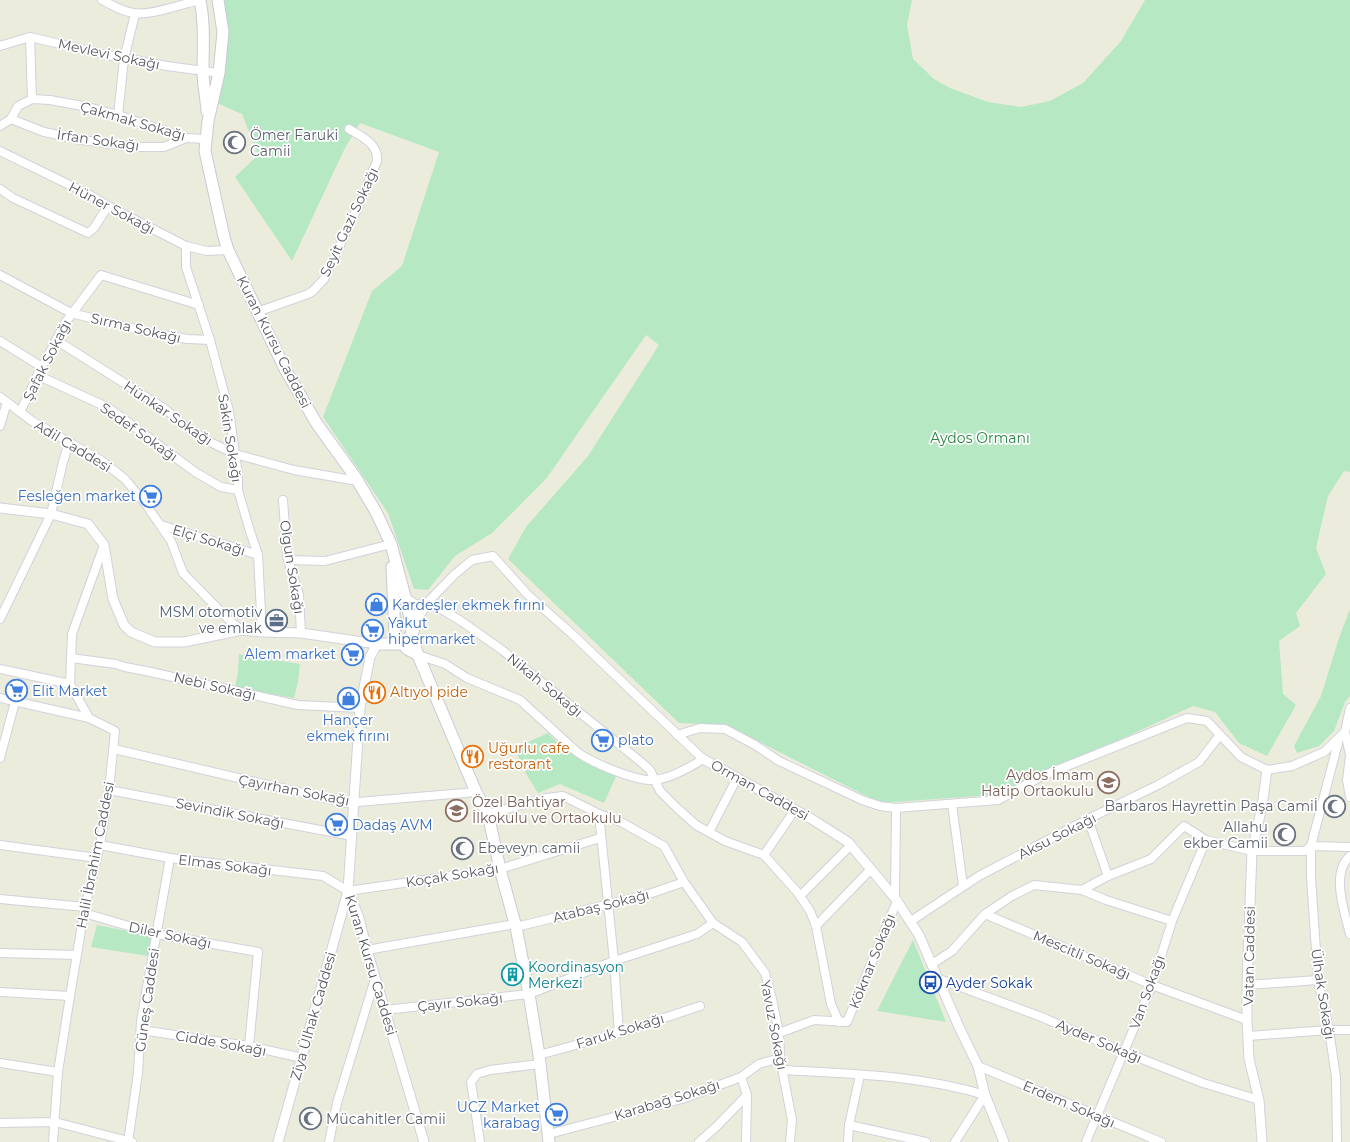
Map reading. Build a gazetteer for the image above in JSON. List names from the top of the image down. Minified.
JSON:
{"streets":{"main road":["Kuran Kursu Caddesi"],"street":["Mevlevi Sokağı","Çakmak Sokağı","İrfan Sokağı","Hüner Sokağı","Seyit Gazi Sokağı","Sırma Sokağı","Şafak Sokağı","Hünkar Sokağı","Sedef Sokağı","Sakin Sokağı","Adil Caddesi","Elçi Sokağı","Olgun Sokağı","Nikah Sokağı","Nebi Sokağı","Çayırhan Sokağı","Orman Caddesi","Sevindik Sokağı","Aksu Sokağı","Halil İbrahim Caddesi","Elmas Sokağı","Koçak Sokağı","Atabaş Sokağı","Diler Sokağı","Mescitli Sokağı","Vatan Caddesi","Köknar Sokağı","Van Sokağı","Ülhak Sokağı","Güneş Caddesi","Çayır Sokağı","Ziya Ülhak Caddesi","Yavuz Sokağı","Faruk Sokağı","Ayder Sokağı","Cidde Sokağı","Karabağ Sokağı","Erdem Sokağı"]},"crossings":[["Mevlevi Sokağı","Kuran Kursu Caddesi"],["Çakmak Sokağı","İrfan Sokağı"],["Çakmak Sokağı","Kuran Kursu Caddesi"],["Hüner Sokağı","Kuran Kursu Caddesi"],["Hüner Sokağı","Sakin Sokağı"],["Seyit Gazi Sokağı","Kuran Kursu Caddesi"],["Sırma Sokağı","Şafak Sokağı"],["Sırma Sokağı","Sakin Sokağı"],["Kuran Kursu Caddesi","Hünkar Sokağı"],["Kuran Kursu Caddesi","Nikah Sokağı"],["Kuran Kursu Caddesi","Nebi Sokağı"],["Kuran Kursu Caddesi","Çayırhan Sokağı"],["Kuran Kursu Caddesi","Sevindik Sokağı"],["Kuran Kursu Caddesi","Elmas Sokağı"],["Kuran Kursu Caddesi","Koçak Sokağı"],["Kuran Kursu Caddesi","Atabaş Sokağı"],["Kuran Kursu Caddesi","Çayır Sokağı"],["Kuran Kursu Caddesi","Ziya Ülhak Caddesi"],["Kuran Kursu Caddesi","Yavuz Sokağı"],["Kuran Kursu Caddesi","Faruk Sokağı"],["Kuran Kursu Caddesi","Karabağ Sokağı"],["Şafak Sokağı","Hünkar Sokağı"],["Şafak Sokağı","Sedef Sokağı"],["Şafak Sokağı","Sakin Sokağı"],["Şafak Sokağı","Adil Caddesi"],["Hünkar Sokağı","Sakin Sokağı"],["Sedef Sokağı","Sakin Sokağı"],["Sakin Sokağı","Elçi Sokağı"],["Adil Caddesi","Elçi Sokağı"],["Nikah Sokağı","Orman Caddesi"],["Çayırhan Sokağı","Halil İbrahim Caddesi"],["Orman Caddesi","Aksu Sokağı"],["Orman Caddesi","Köknar Sokağı"],["Orman Caddesi","Ayder Sokağı"],["Orman Caddesi","Erdem Sokağı"],["Sevindik Sokağı","Halil İbrahim Caddesi"],["Halil İbrahim Caddesi","Elmas Sokağı"],["Halil İbrahim Caddesi","Diler Sokağı"],["Elmas Sokağı","Koçak Sokağı"],["Elmas Sokağı","Güneş Caddesi"],["Elmas Sokağı","Ziya Ülhak Caddesi"],["Koçak Sokağı","Ziya Ülhak Caddesi"],["Atabaş Sokağı","Yavuz Sokağı"],["Diler Sokağı","Güneş Caddesi"],["Diler Sokağı","Cidde Sokağı"],["Mescitli Sokağı","Vatan Caddesi"],["Mescitli Sokağı","Van Sokağı"],["Vatan Caddesi","Ayder Sokağı"],["Van Sokağı","Ayder Sokağı"],["Van Sokağı","Erdem Sokağı"],["Güneş Caddesi","Cidde Sokağı"],["Çayır Sokağı","Yavuz Sokağı"],["Ziya Ülhak Caddesi","Cidde Sokağı"],["Yavuz Sokağı","Karabağ Sokağı"]],"parks":["Aydos Ormanı"],"places":{"mosque":["Ömer Faruki Camii","Barbaros Hayrettin Paşa Camiİ","Allahu ekber Camii","Ebeveyn camii","Mücahitler Camii"],"supermarket":["Fesleğen market","Yakut hipermarket","Alem market","Elit Market","plato","Dadaş AVM","UCZ Market karabag"],"shop":["Kardeşler ekmek fırını","Hançer ekmek fırını"],"office":["MSM otomotiv ve emlak"],"restaurant":["Altıyol pide","Uğurlu cafe restorant"],"school or university":["Aydos İmam Hatip Ortaokulu","Özel Bahtiyar İlkokulu ve Ortaokulu"],"building":["Koordinasyon Merkezi"],"bus stop":["Ayder Sokak"]}}
